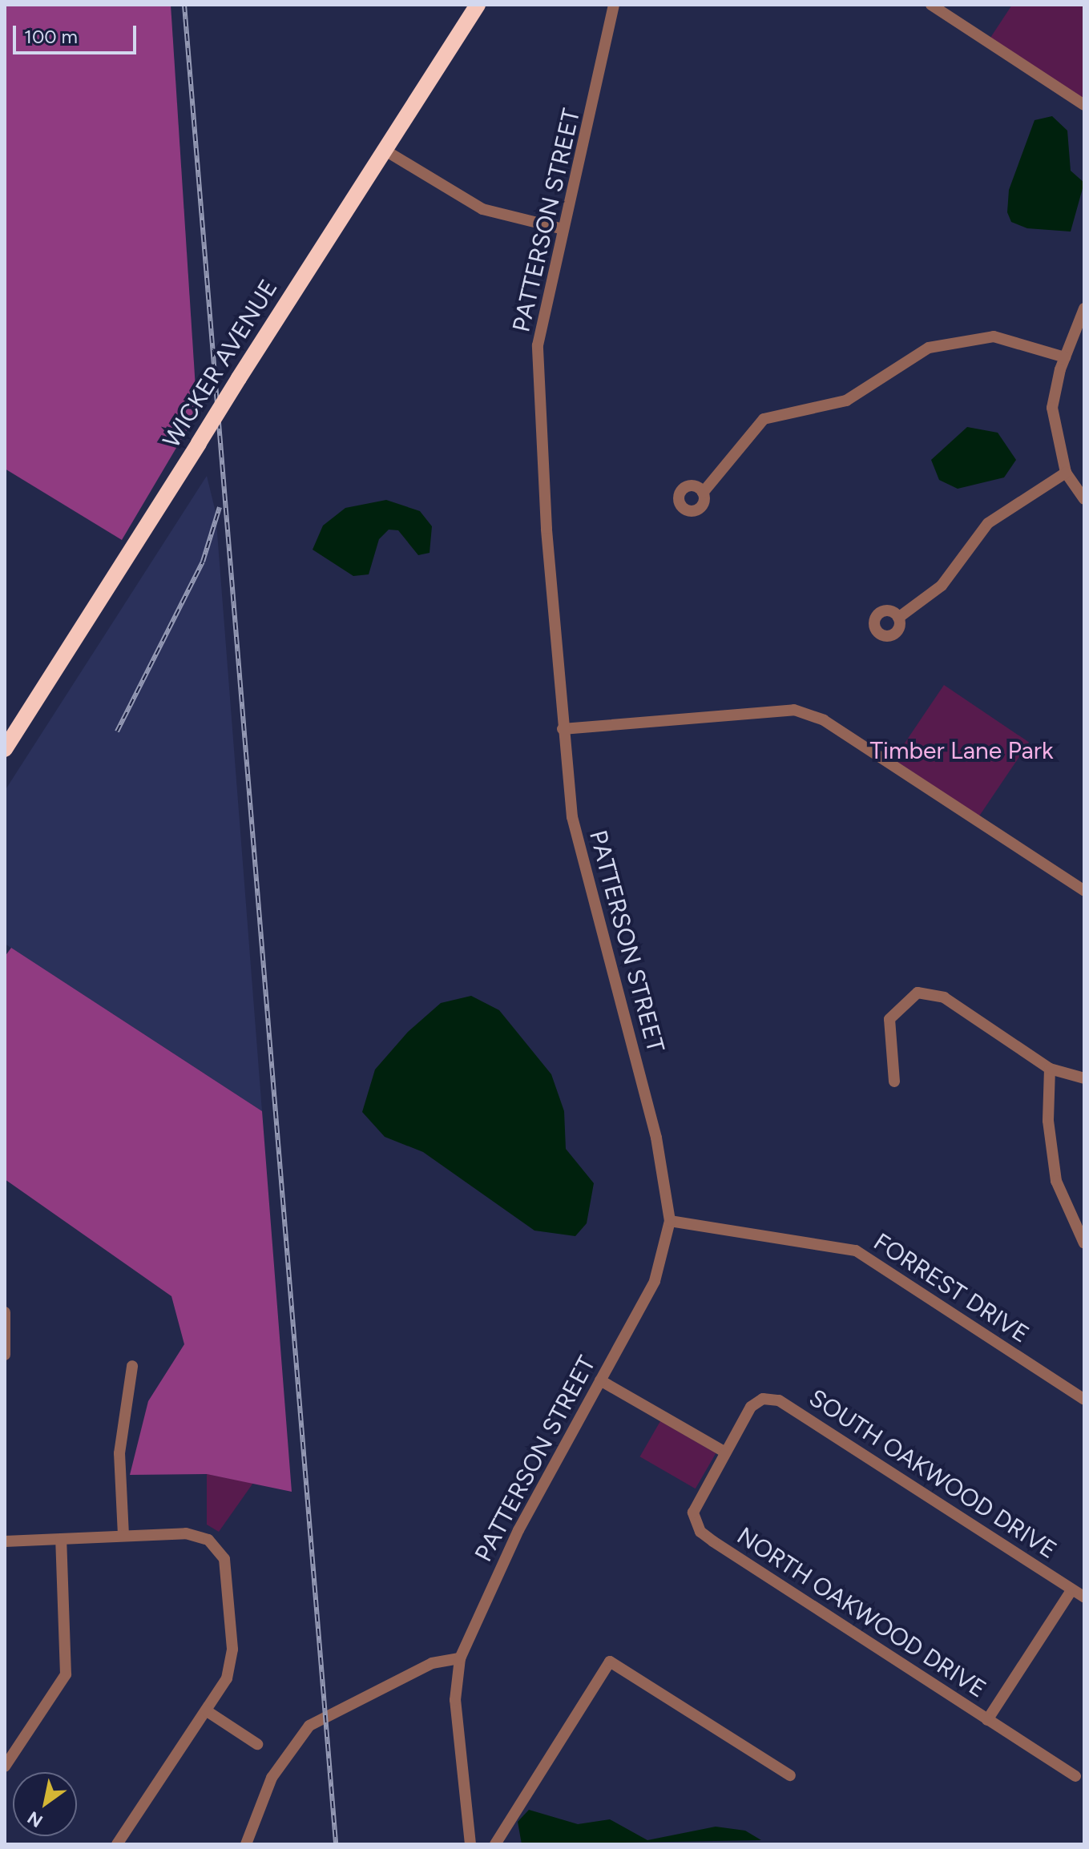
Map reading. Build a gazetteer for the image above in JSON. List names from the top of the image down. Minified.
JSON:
{"streets":{"highway":["WICKER AVENUE"],"street":["PATTERSON STREET","FORREST DRIVE","SOUTH OAKWOOD DRIVE","NORTH OAKWOOD DRIVE"]},"crossings":[["PATTERSON STREET","FORREST DRIVE"],["SOUTH OAKWOOD DRIVE","NORTH OAKWOOD DRIVE"]],"parks":["Timber Lane Park"],"scale_bar":"100 m","north":"bottom left"}
